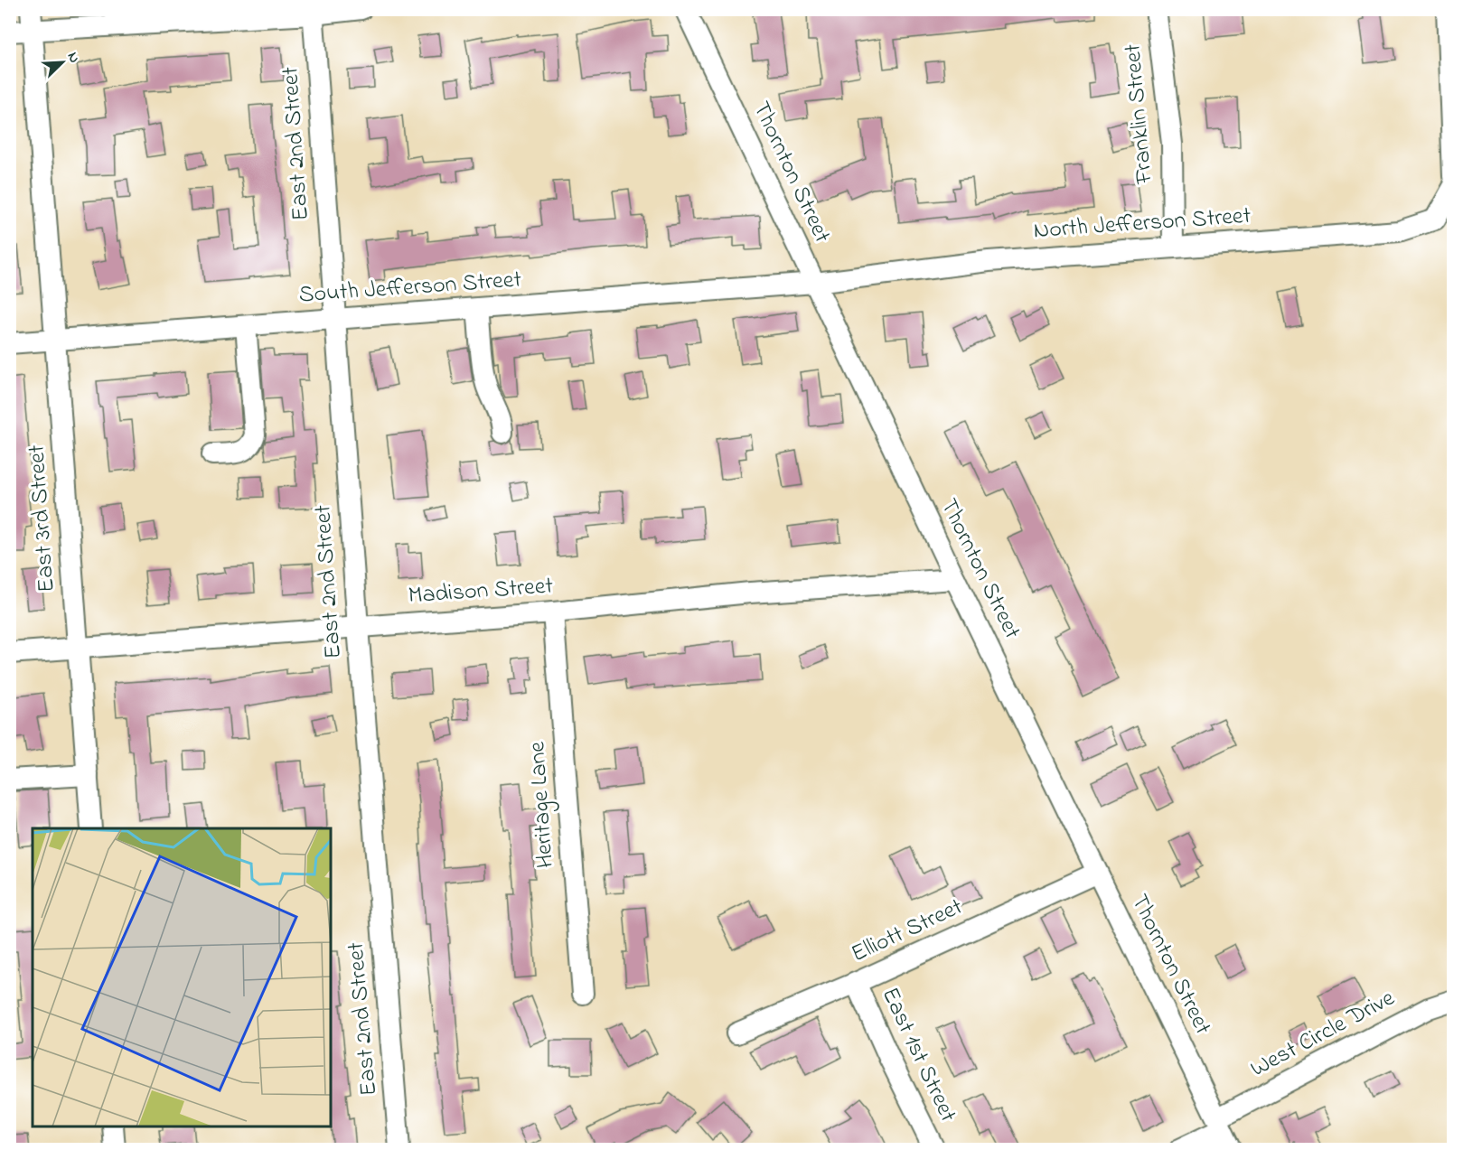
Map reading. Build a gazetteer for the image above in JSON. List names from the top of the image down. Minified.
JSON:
{"streets":{"street":["Franklin Street","East 2nd Street","Thornton Street","North Jefferson Street","South Jefferson Street","East 3rd Street","Madison Street","Heritage Lane","Elliott Street","West Circle Drive","East 1st Street"]},"crossings":[["Franklin Street","North Jefferson Street"],["East 2nd Street","South Jefferson Street"],["East 2nd Street","Madison Street"],["Thornton Street","North Jefferson Street"],["Thornton Street","South Jefferson Street"],["Thornton Street","Madison Street"],["Thornton Street","Elliott Street"],["Thornton Street","West Circle Drive"],["North Jefferson Street","South Jefferson Street"],["South Jefferson Street","East 3rd Street"],["East 3rd Street","Madison Street"],["Madison Street","Heritage Lane"],["Elliott Street","East 1st Street"]],"north":"top right"}
